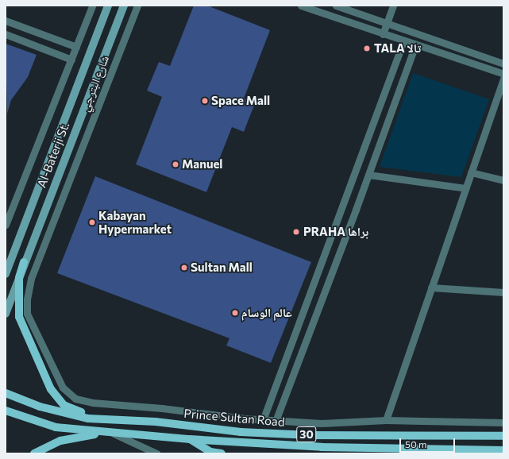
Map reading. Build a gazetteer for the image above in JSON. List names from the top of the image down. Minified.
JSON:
{"streets":{"main road":["Al-Baterji St.","Prince Sultan Road","30"],"street":["شارع البترجي"]},"places":["TALA تالا","Space Mall","Manuel","Kabayan Hypermarket","PRAHA براها","Sultan Mall","عالم الوسام"],"scale_bar":"50 m"}
